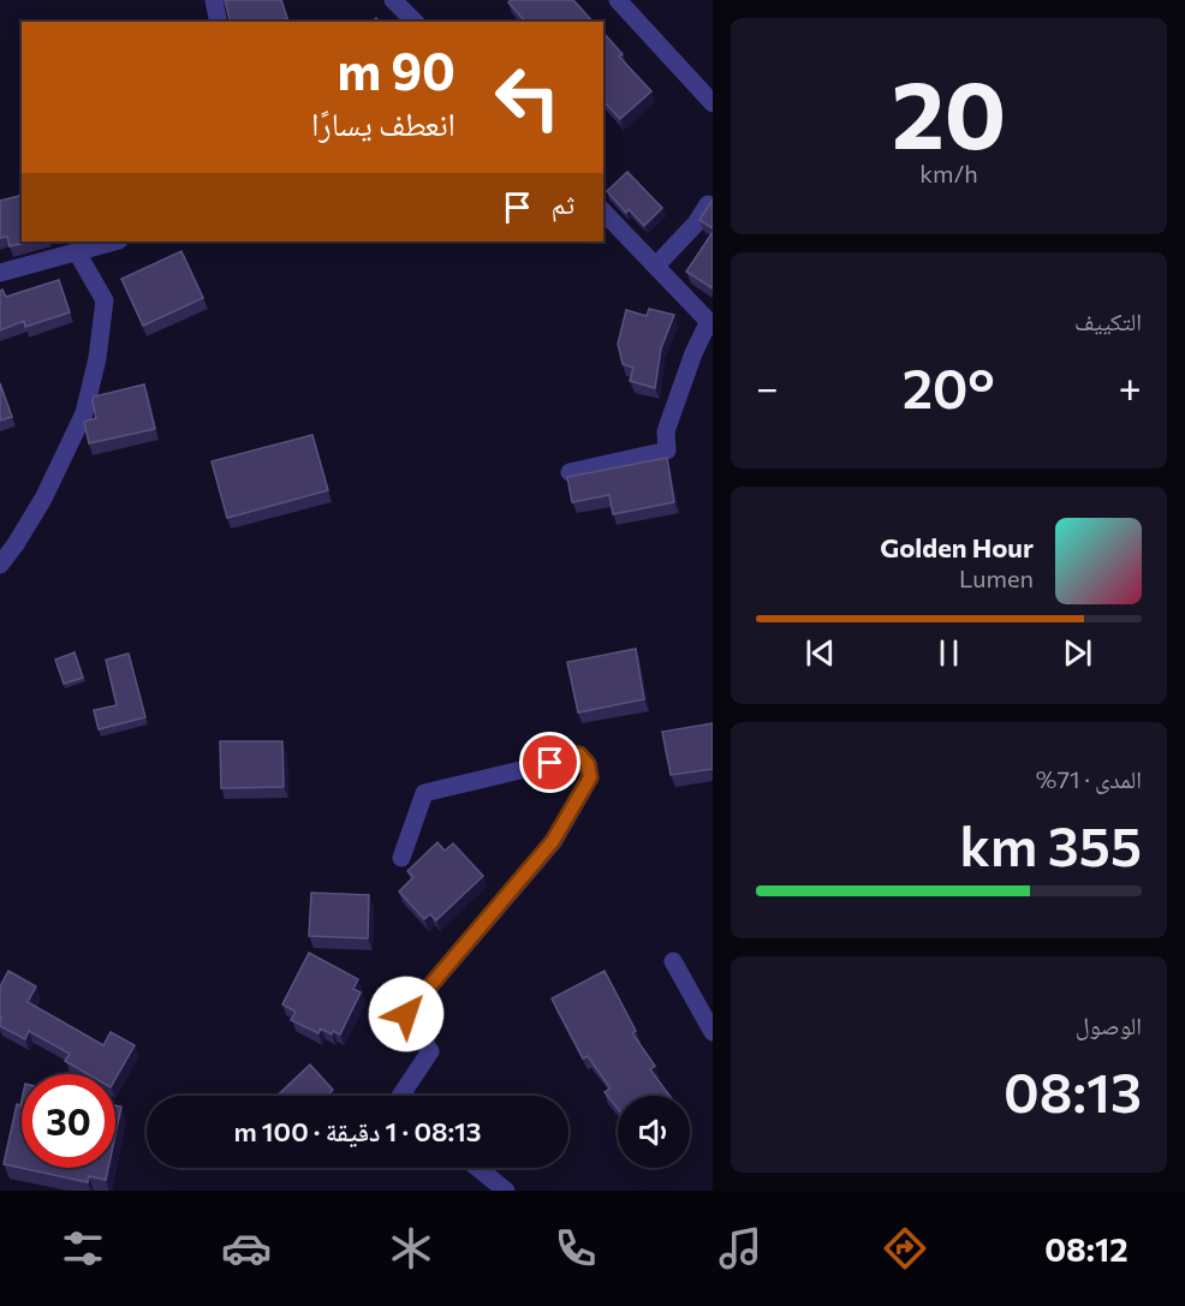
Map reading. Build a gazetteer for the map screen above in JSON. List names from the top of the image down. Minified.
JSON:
{"page":{"tile":[["20","km/h"],"التكييف",["المدى · 71%","355 km"],["الوصول","08:13"]],"turn":["90 m","انعطف يسارًا"],"then":"ثم","heat":["−","20°","+"],"song":["Golden Hour","Lumen"],"limit":"30","trip":"08:13 · 1 دقيقة · 100 m","tabs":"08:12"}}
